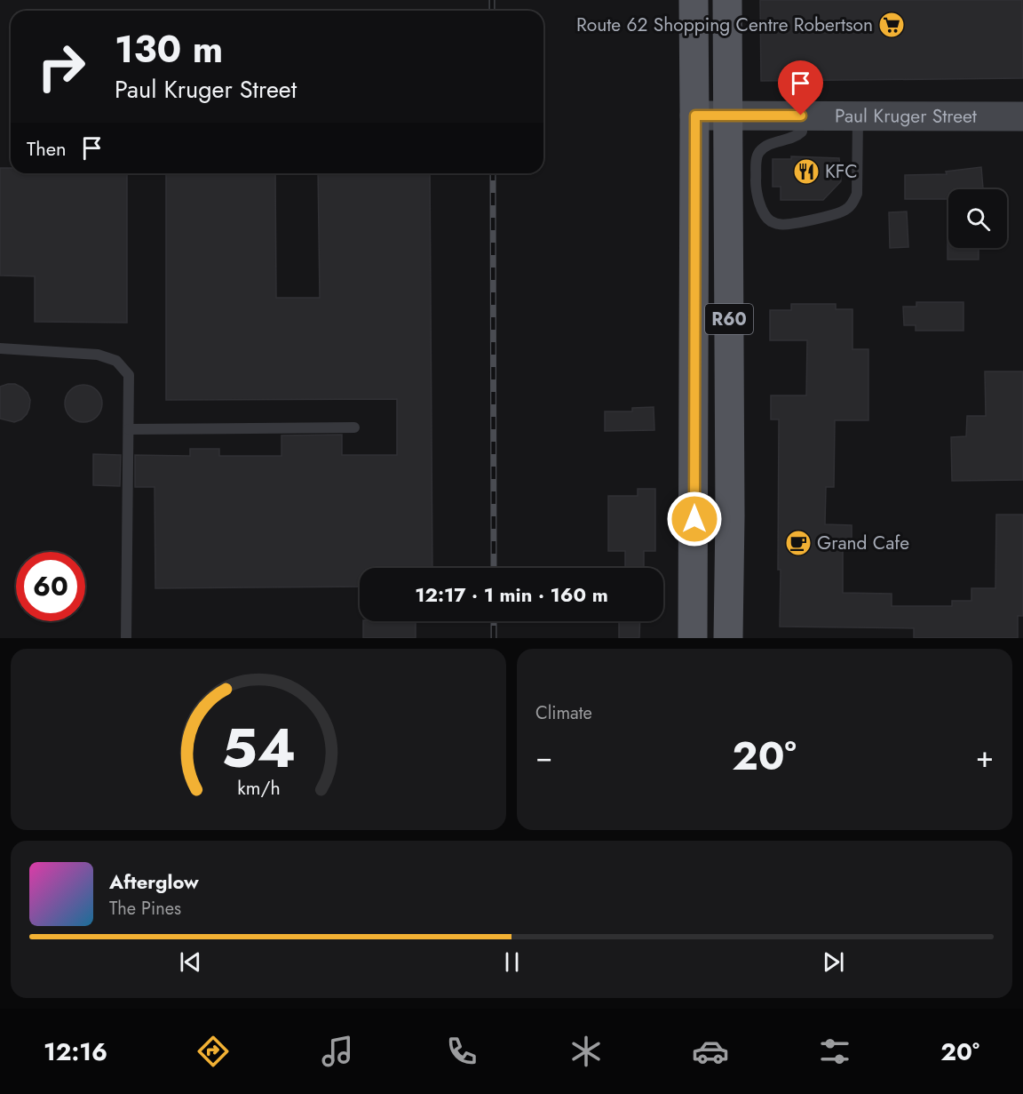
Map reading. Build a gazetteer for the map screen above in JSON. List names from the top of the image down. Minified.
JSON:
{"streets":{"main road":["R60"],"street":["Paul Kruger Street"]},"crossings":[["Paul Kruger Street","R60"]],"places":{"supermarket":["Route 62 Shopping Centre Robertson"],"restaurant":["KFC"],"cafe":["Grand Cafe"]},"page":{"turn":["130 m","Paul Kruger Street"],"then":"Then","limit":"60","trip":"12:17 · 1 min · 160 m","tile":"Climate","heat":["−","20°","+"],"song":["Afterglow","The Pines"],"tabs":["12:16","20°"],"gauge":["54","km/h"]}}
